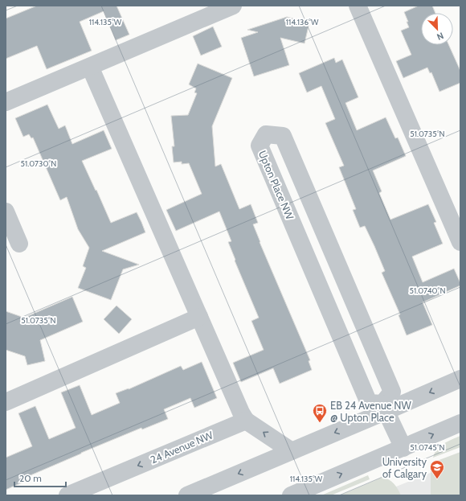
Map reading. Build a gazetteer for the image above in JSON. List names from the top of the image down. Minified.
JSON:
{"streets":{"street":["Upton Place NW","24 Avenue NW"]},"places":{"bus stop":["EB 24 Avenue NW @ Upton Place"],"school or university":["University of Calgary"]},"scale_bar":"20 m","north":"bottom right","coordinates":["114.135°W","114.136°W","51.0735°N","51.0730°N","51.0740°N","51.0745°N"]}
